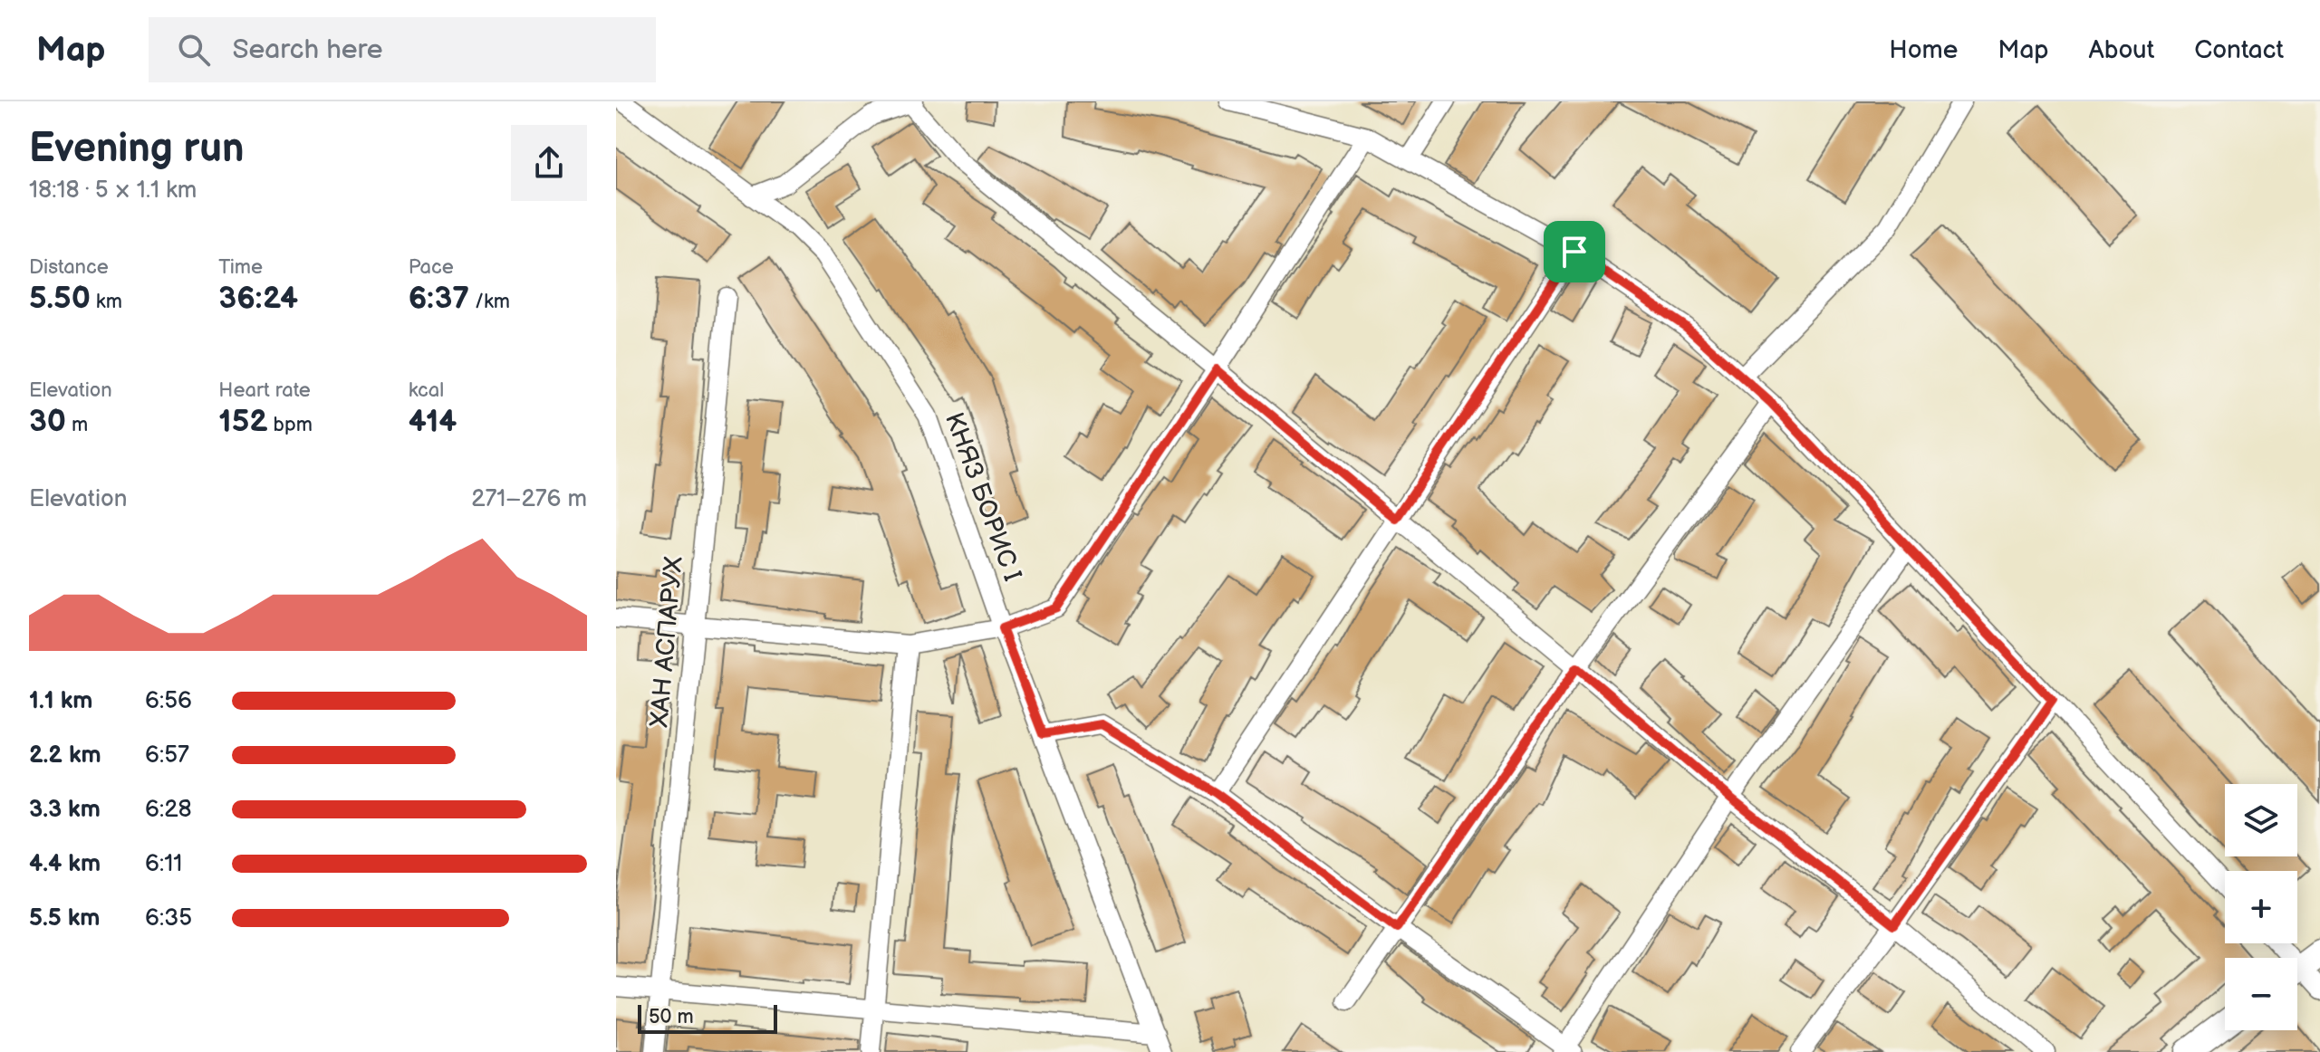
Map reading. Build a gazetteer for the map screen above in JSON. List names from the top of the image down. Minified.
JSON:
{"streets":{"street":["КНЯЗ БОРИС I","ХАН АСПАРУХ"]},"scale_bar":"50 m","page":{"header":"Map","search":"Search here","nav":["Home","Map","About","Contact"],"heading":["Evening run","18:18 · 5 × 1.1 km"],"stats":[["Distance","5.50 km"],["Time","36:24"],["Pace","6:37 /km"],["Elevation","30 m"],["Heart rate","152 bpm"],["kcal","414"]],"chart":["Elevation","271–276 m"],"list":[{"name":"1.1 km","note":"6:56"},{"name":"2.2 km","note":"6:57"},{"name":"3.3 km","note":"6:28"},{"name":"4.4 km","note":"6:11"},{"name":"5.5 km","note":"6:35"}],"map_buttons":["+","−"],"scale":"50 m"}}
